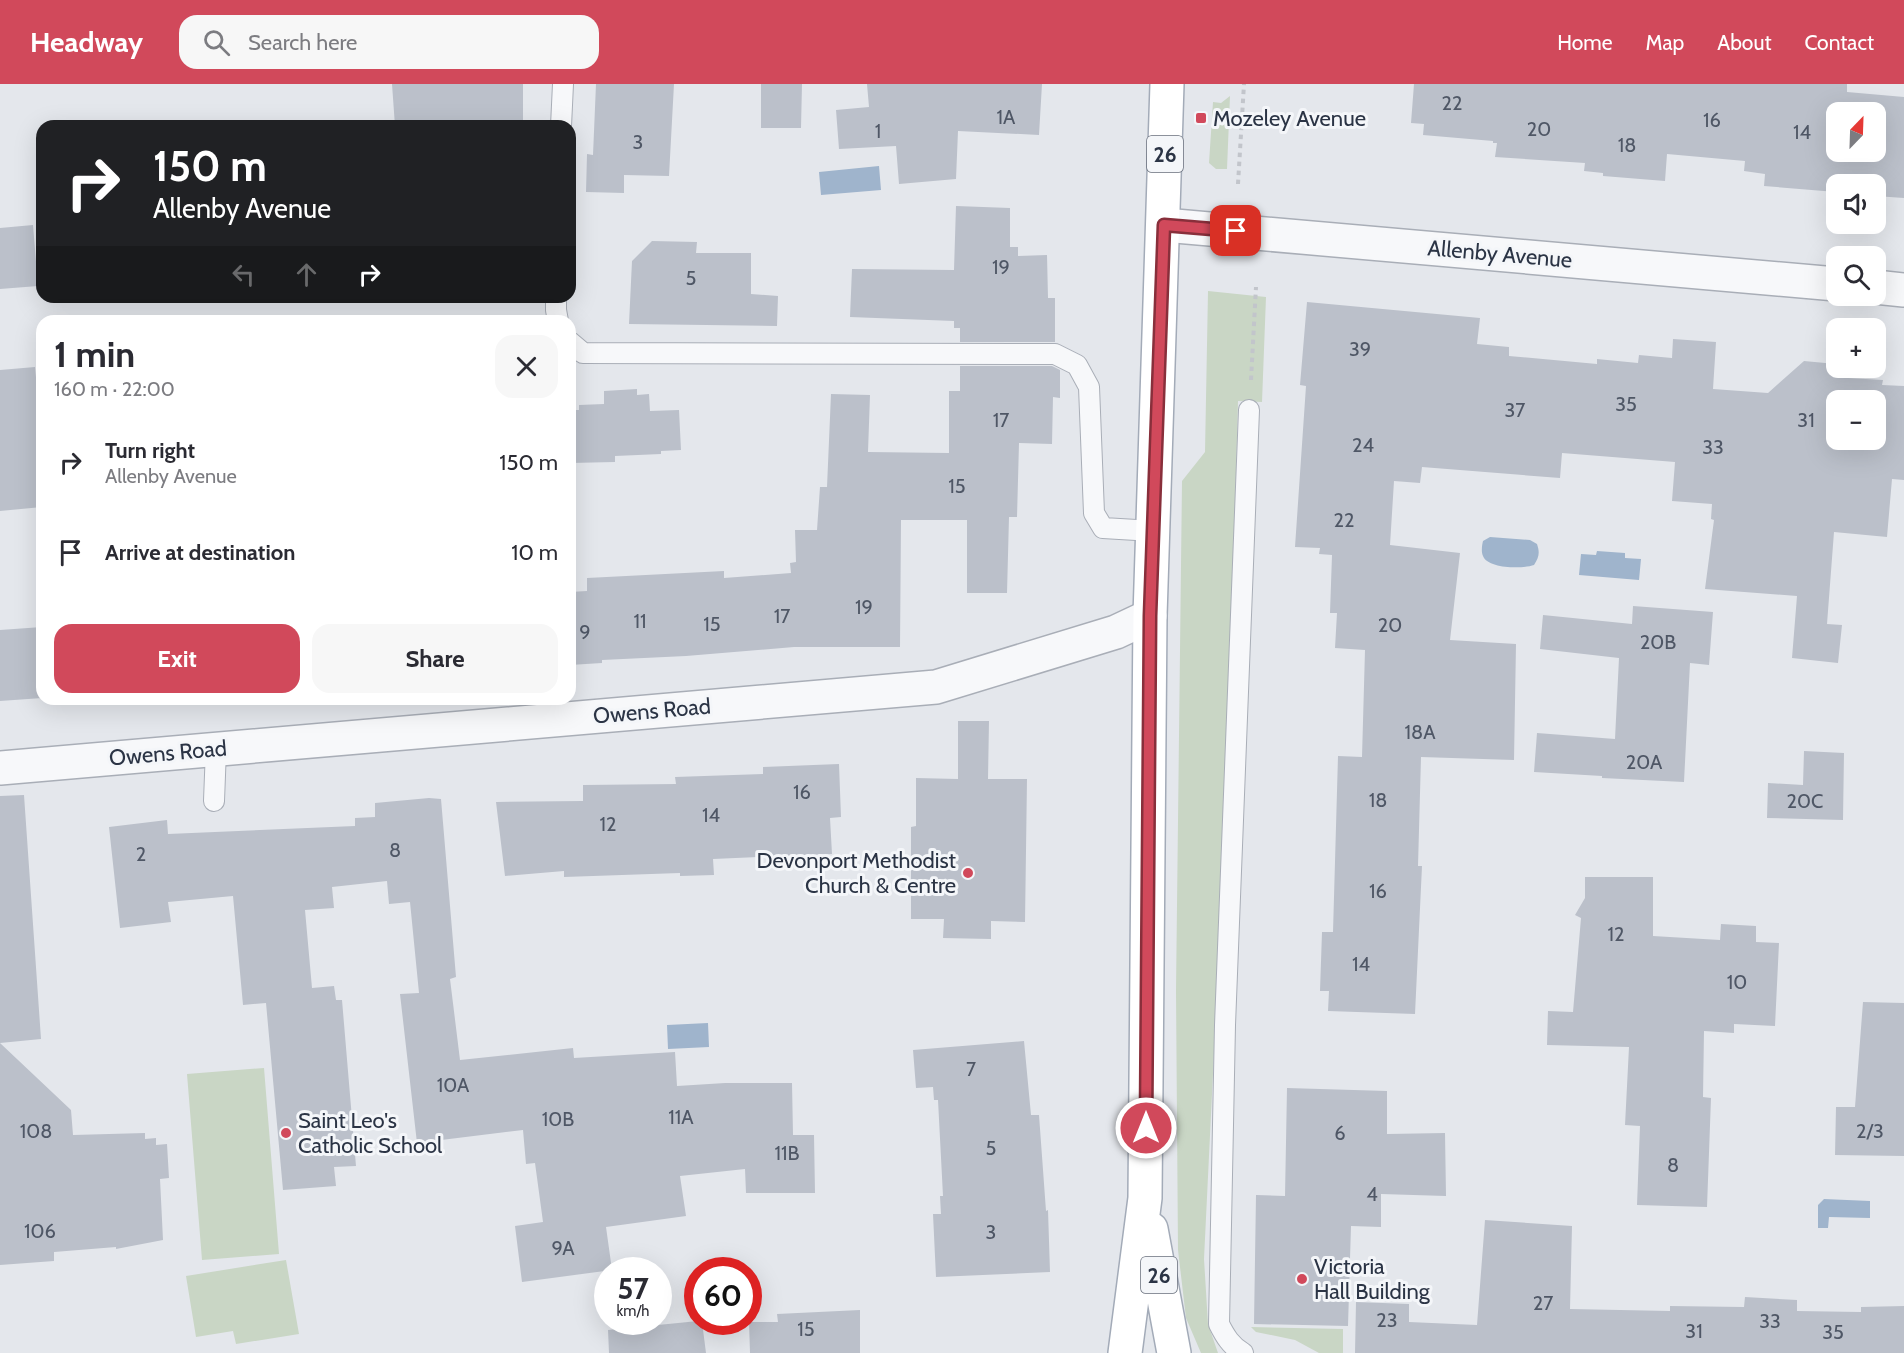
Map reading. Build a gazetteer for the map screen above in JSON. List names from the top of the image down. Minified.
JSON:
{"streets":{"main road":["26"],"street":["Allenby Avenue","Owens Road"]},"crossings":[["26","Allenby Avenue"],["26","Owens Road"]],"places":{"transit":["Mozeley Avenue"],"other":["Devonport Methodist Church & Centre","Saint Leo's Catholic School","Victoria Hall Building"]},"house_numbers":["22","1A","16","20","1","14","3","18","19","5","39","35","37","17","31","24","33","15","22","19","17","11","15","20","9","20B","18A","20A","16","18","20C","14","12","8","2","16","12","14","10","7","10A","11A","10B","108","2/3","6","5","11B","8","4","106","3","9A","27","23","33","15","31","35"],"north":"top right","page":{"header":"Headway","search":"Search here","nav":["Home","Map","About","Contact"],"map_buttons":["+","−"],"turn":["150 m","Allenby Avenue"],"heading":["1 min","160 m · 22:00"],"list":[{"name":"Turn right","note":"Allenby Avenue","value":"150 m"},{"name":"Arrive at destination","value":"10 m"}],"buttons":["Exit","Share"],"speed":"57 km/h","limit":"60"}}
